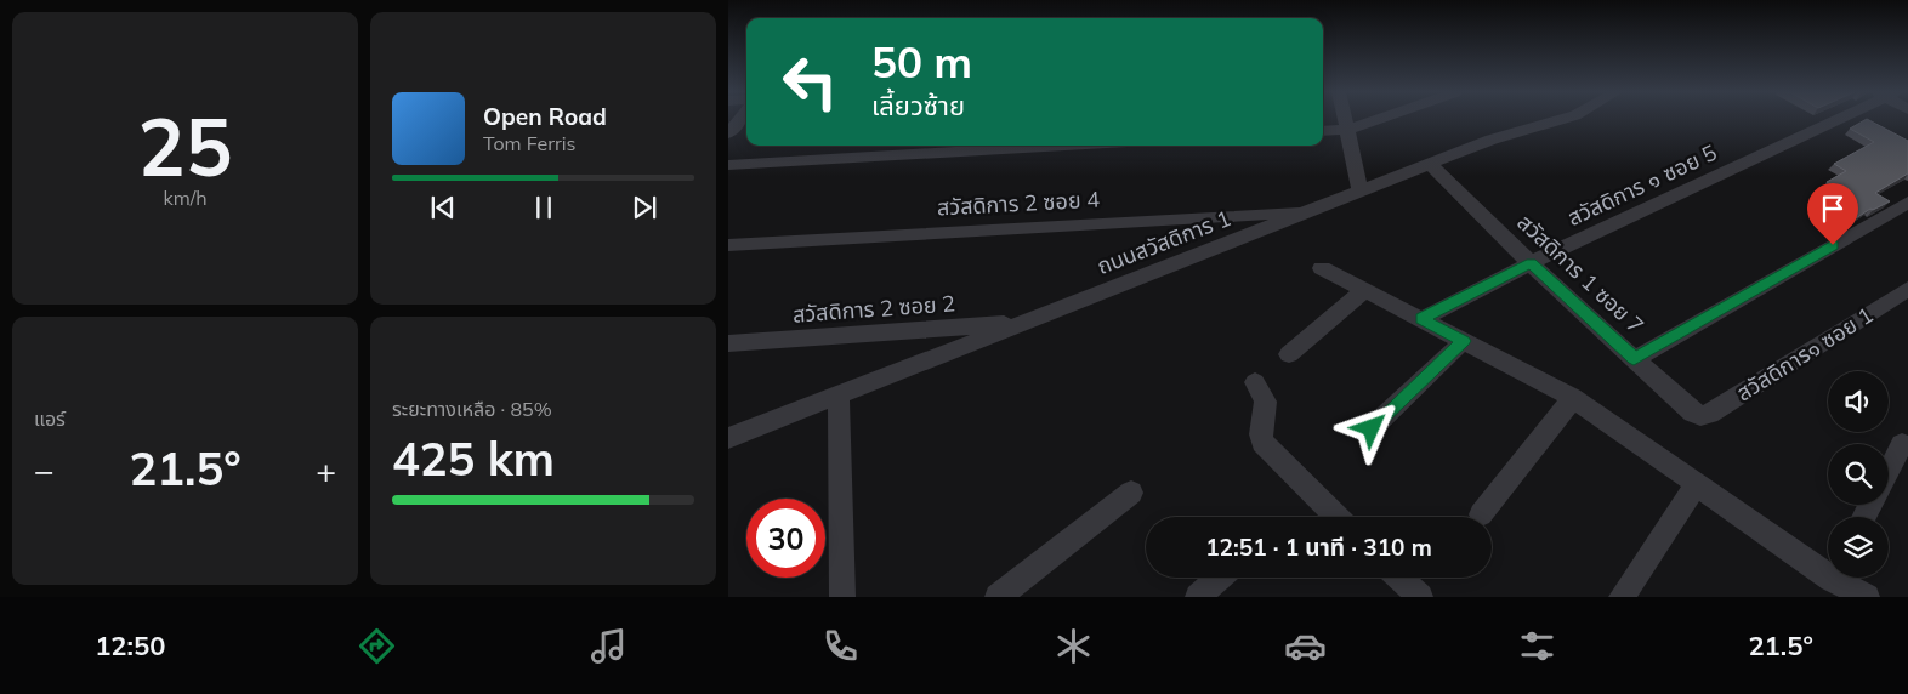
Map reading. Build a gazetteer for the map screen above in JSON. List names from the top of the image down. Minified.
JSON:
{"streets":{"street":["สวัสดิการ ๑ ซอย 5","สวัสดิการ 2 ซอย 4","ถนนสวัสดิการ 1","สวัสดิการ 1 ซอย 7","สวัสดิการ 2 ซอย 2","สวัสดิการ๑ ซอย 1"]},"crossings":[["สวัสดิการ ๑ ซอย 5","สวัสดิการ 1 ซอย 7"],["สวัสดิการ 2 ซอย 4","ถนนสวัสดิการ 1"],["ถนนสวัสดิการ 1","สวัสดิการ 1 ซอย 7"],["ถนนสวัสดิการ 1","สวัสดิการ 2 ซอย 2"],["สวัสดิการ 1 ซอย 7","สวัสดิการ๑ ซอย 1"]],"page":{"tile":[["25","km/h"],"แอร์",["ระยะทางเหลือ · 85%","425 km"]],"turn":["50 m","เลี้ยวซ้าย"],"song":["Open Road","Tom Ferris"],"heat":["−","21.5°","+"],"limit":"30","trip":"12:51 · 1 นาที · 310 m","tabs":["12:50","21.5°"]}}
